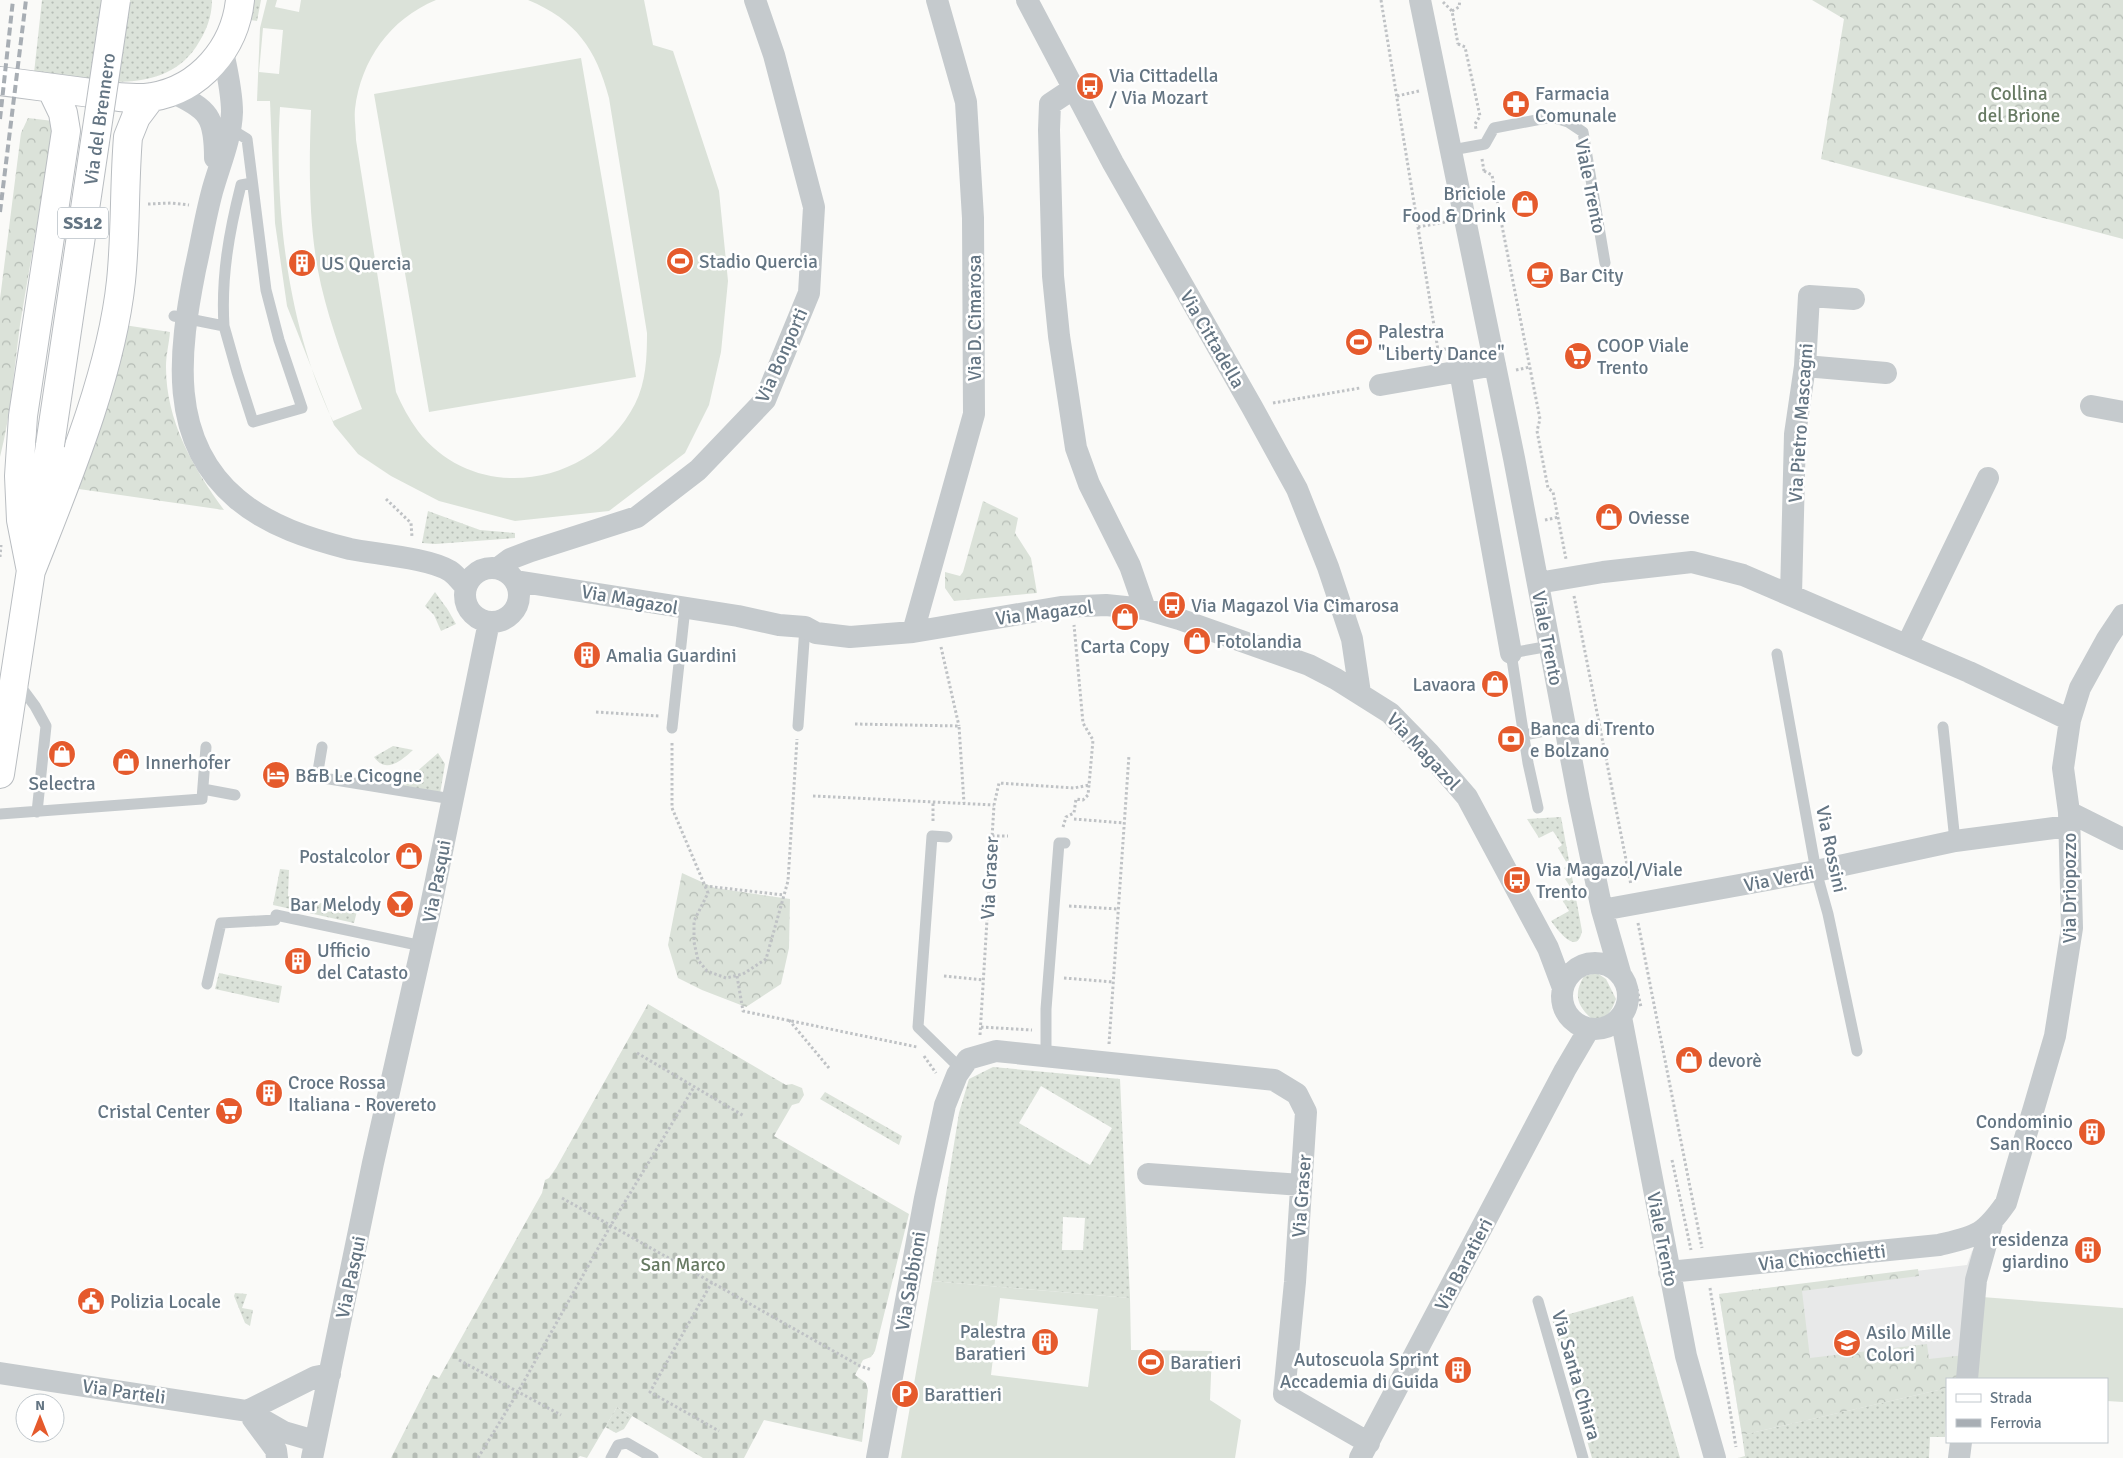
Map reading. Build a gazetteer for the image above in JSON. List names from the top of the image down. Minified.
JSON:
{"streets":{"main road":["Via del Brennero","SS12"],"street":["Viale Trento","Via D. Cimarosa","Via Cittadella","Via Bonporti","Via Pietro Mascagni","Via Magazol","Via Graser","Via Verdi","Via Pasqui","Via Driopozzo","Via Chiocchietti","Via Baratieri","Via Sabbioni","Via Parteli"],"lane":["Via Rossini","Via Santa Chiara"]},"crossings":[["Via del Brennero","SS12"],["Viale Trento","Via Magazol"],["Viale Trento","Via Verdi"],["Viale Trento","Via Chiocchietti"],["Viale Trento","Via Baratieri"],["Via D. Cimarosa","Via Magazol"],["Via Cittadella","Via Magazol"],["Via Bonporti","Via Magazol"],["Via Bonporti","Via Pasqui"],["Via Magazol","Via Pasqui"],["Via Magazol","Via Baratieri"],["Via Rossini","Via Verdi"],["Via Graser","Via Baratieri"],["Via Graser","Via Sabbioni"],["Via Verdi","Via Driopozzo"],["Via Pasqui","Via Parteli"],["Via Driopozzo","Via Chiocchietti"]],"parks":["Collina del Brione","San Marco"],"places":{"bus stop":["Via Cittadella / Via Mozart","Via Magazol Via Cimarosa","Via Magazol/Viale Trento"],"pharmacy":["Farmacia Comunale"],"shop":["Briciole Food & Drink","Oviesse","Carta Copy","Fotolandia","Lavaora","Selectra","Innerhofer","Postalcolor","devorè"],"sports":["Stadio Quercia","Palestra \"Liberty Dance\"","Baratieri"],"building":["US Quercia","Amalia Guardini","Ufficio del Catasto","Croce Rossa Italiana - Rovereto","Condominio San Rocco","residenza giardino","Palestra Baratieri","Autoscuola Sprint Accademia di Guida"],"cafe":["Bar City"],"supermarket":["COOP Viale Trento","Cristal Center"],"bank":["Banca di Trento e Bolzano"],"hotel":["B&B Le Cicogne"],"bar":["Bar Melody"],"public building":["Polizia Locale"],"school or university":["Asilo Mille Colori"],"parking":["Barattieri"]},"legend":["Strada","Ferrovia"],"north":"top"}
